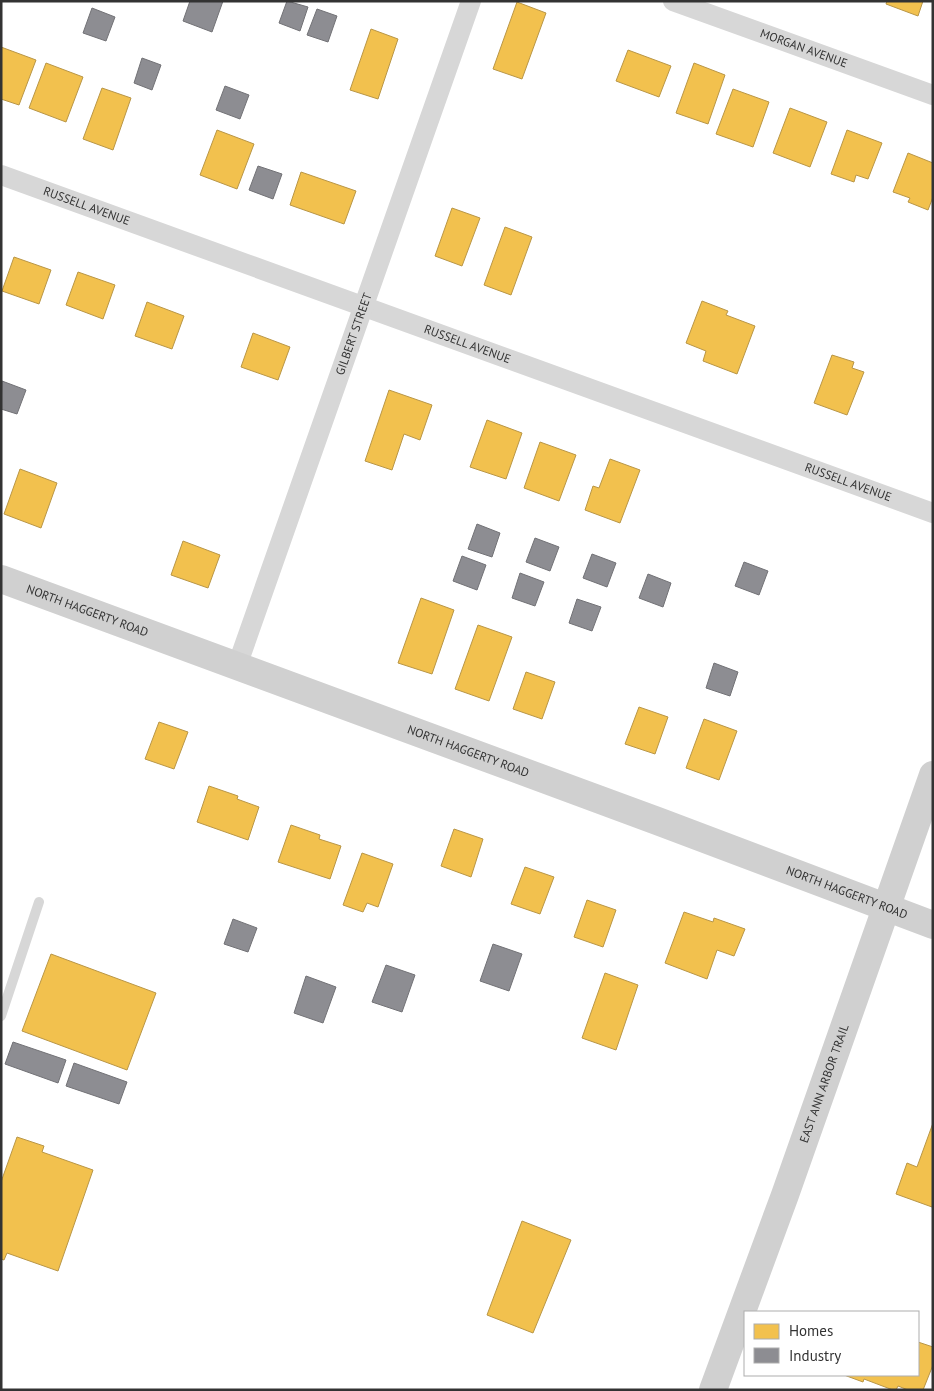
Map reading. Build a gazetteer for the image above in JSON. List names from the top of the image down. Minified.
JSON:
{"streets":{"street":["MORGAN AVENUE","RUSSELL AVENUE","GILBERT STREET","NORTH HAGGERTY ROAD","EAST ANN ARBOR TRAIL"]},"crossings":[["RUSSELL AVENUE","GILBERT STREET"],["GILBERT STREET","NORTH HAGGERTY ROAD"],["NORTH HAGGERTY ROAD","EAST ANN ARBOR TRAIL"]],"legend":["Homes","Industry"]}
